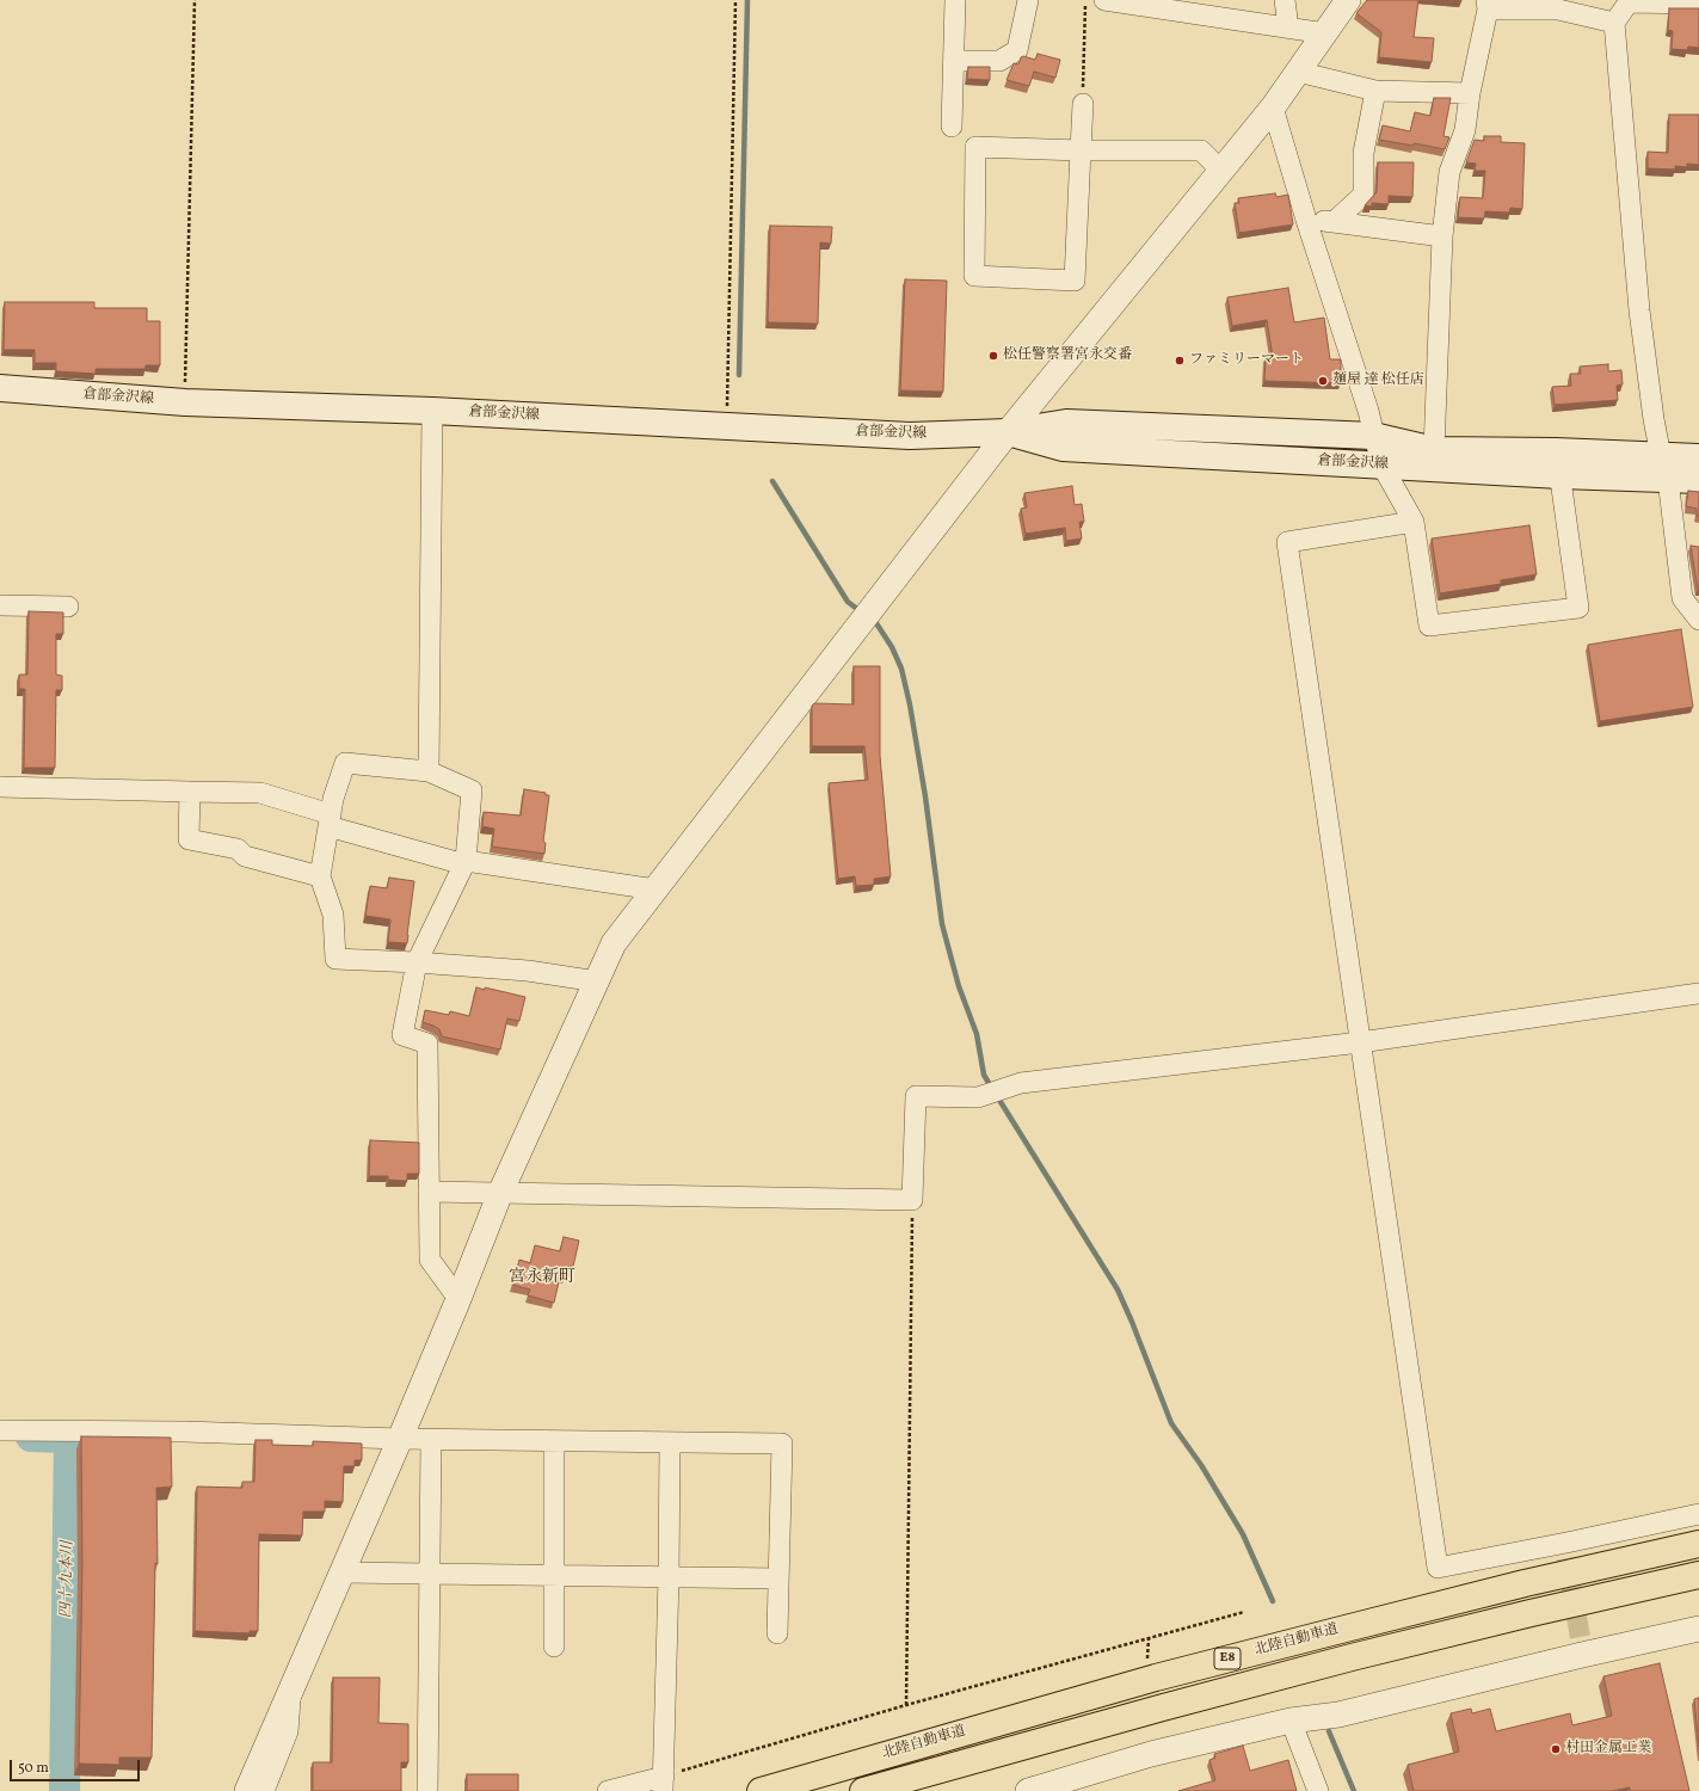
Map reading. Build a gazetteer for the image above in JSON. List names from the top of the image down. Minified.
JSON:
{"streets":{"highway":["北陸自動車道","E8"],"main road":["倉部金沢線"]},"districts":["宮永新町"],"water":["四十九本川"],"places":["松任警察署宮永交番","ファミリーマート","麺屋 達 松任店","村田金属工業"],"scale_bar":"50 m"}
